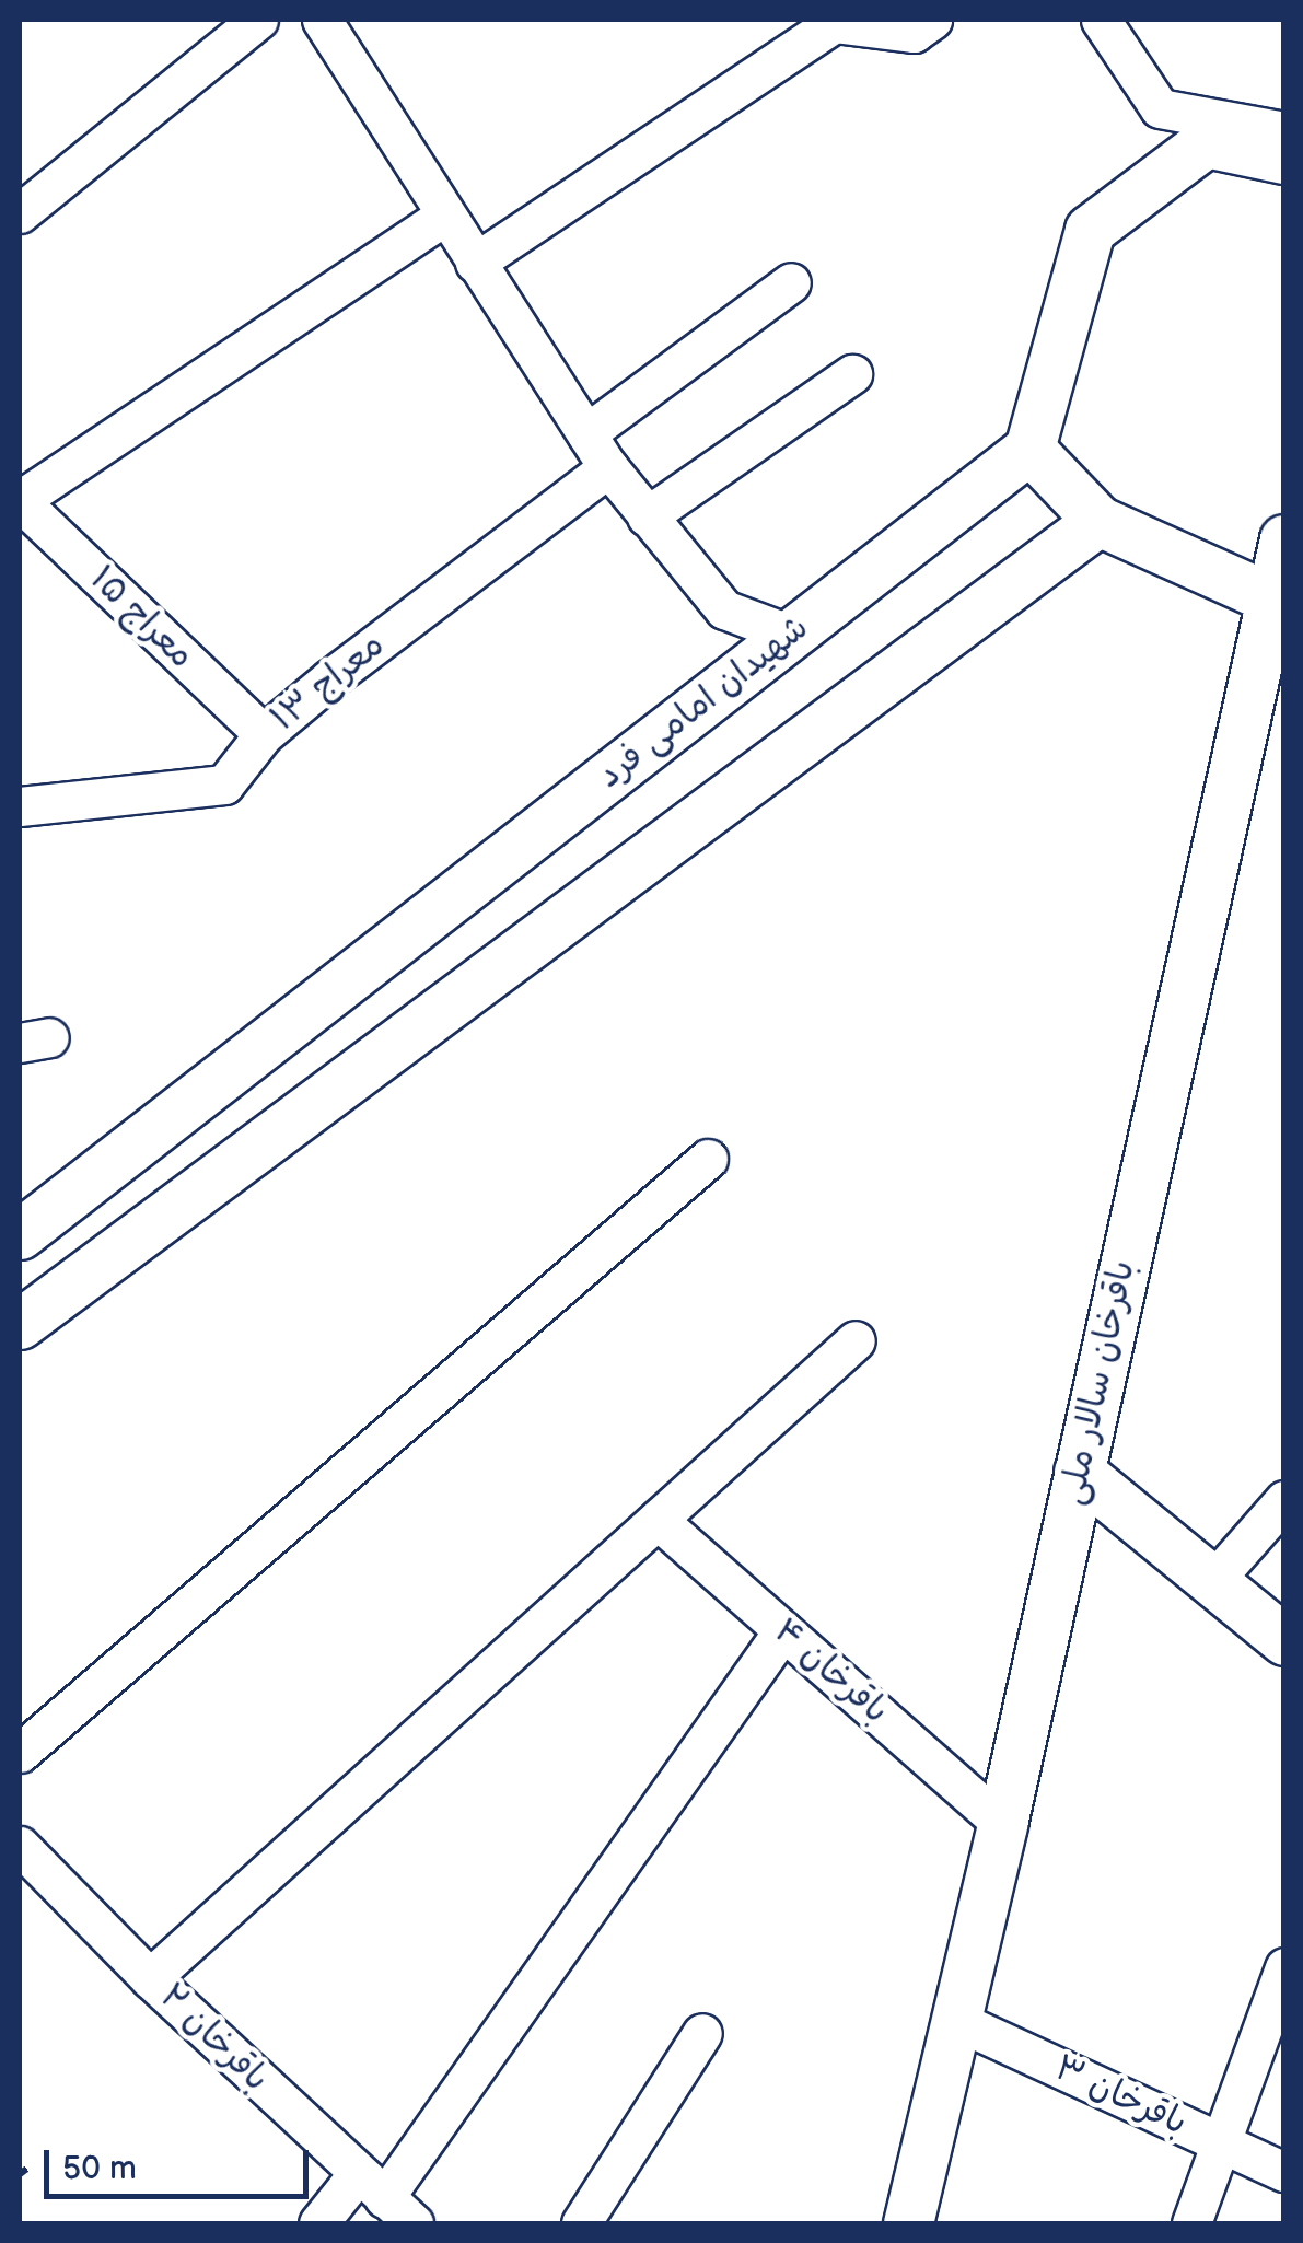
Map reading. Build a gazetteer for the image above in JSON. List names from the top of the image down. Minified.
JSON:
{"streets":{"street":["معراج ۱۵","معراج ۱۳","شهیدان امامی فرد","باقرخان سالار ملی","باقرخان ۴","باقرخان ۲","باقرخان ۳"]},"crossings":[["معراج ۱۵","معراج ۱۳"],["باقرخان سالار ملی","باقرخان ۴"],["باقرخان سالار ملی","باقرخان ۳"]],"scale_bar":"50 m"}
